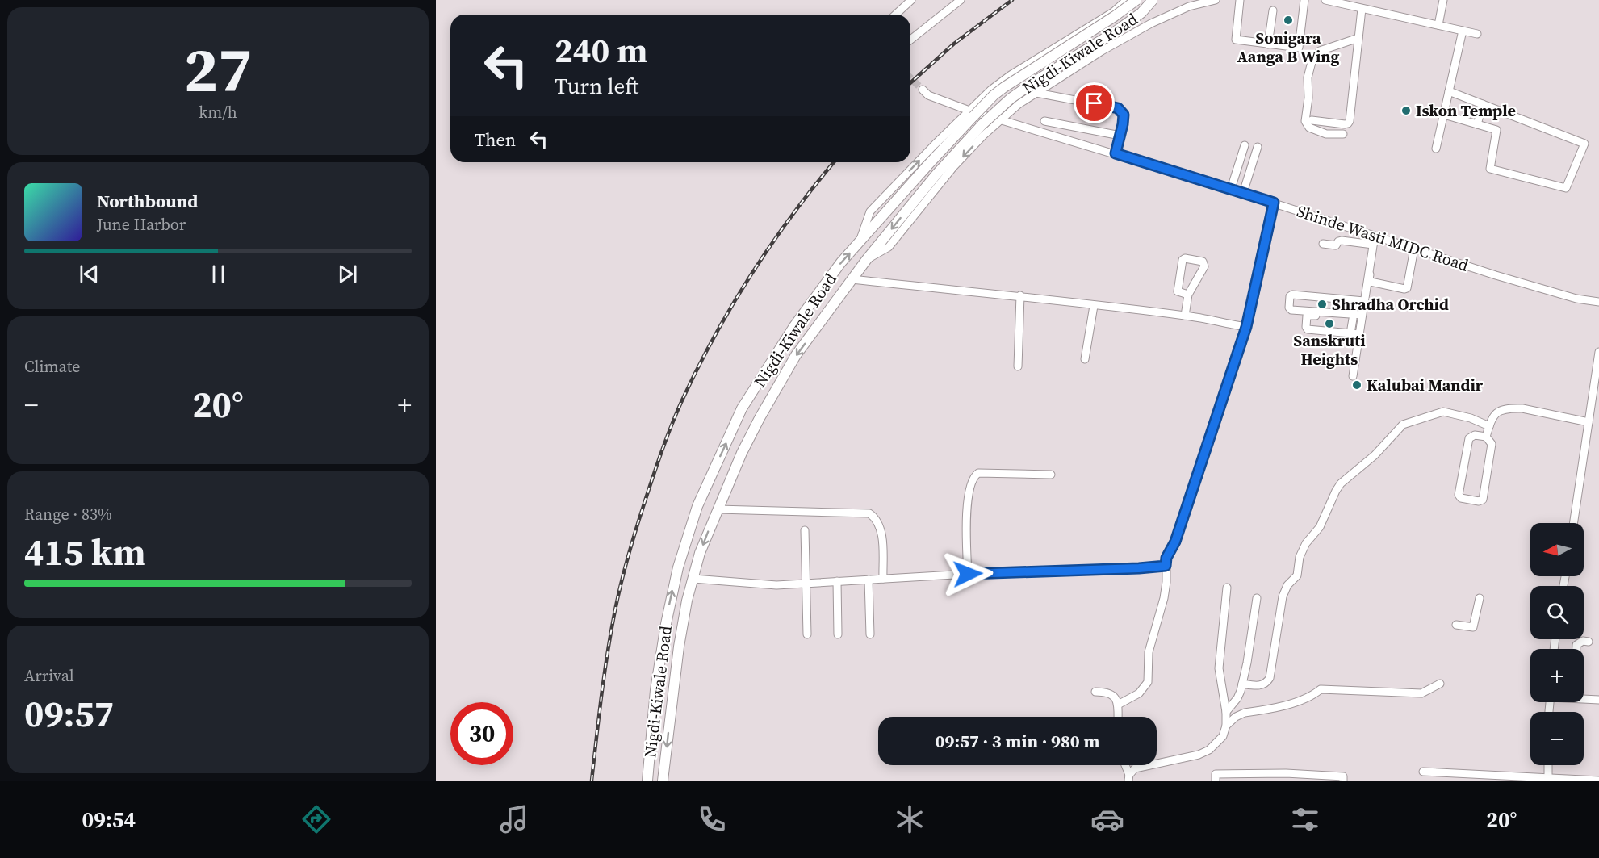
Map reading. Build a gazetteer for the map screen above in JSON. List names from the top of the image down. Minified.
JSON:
{"streets":{"main road":["Nigdi-Kiwale Road"],"street":["Shinde Wasti MIDC Road"]},"places":["Sonigara Aanga B Wing","Iskon Temple","Shradha Orchid","Sanskruti Heights","Kalubai Mandir"],"north":"left","page":{"tile":[["27","km/h"],"Climate",["Range · 83%","415 km"],["Arrival","09:57"]],"turn":["240 m","Turn left"],"then":"Then","song":["Northbound","June Harbor"],"heat":["−","20°","+"],"map_buttons":["+","−"],"limit":"30","trip":"09:57 · 3 min · 980 m","tabs":["09:54","20°"]}}
